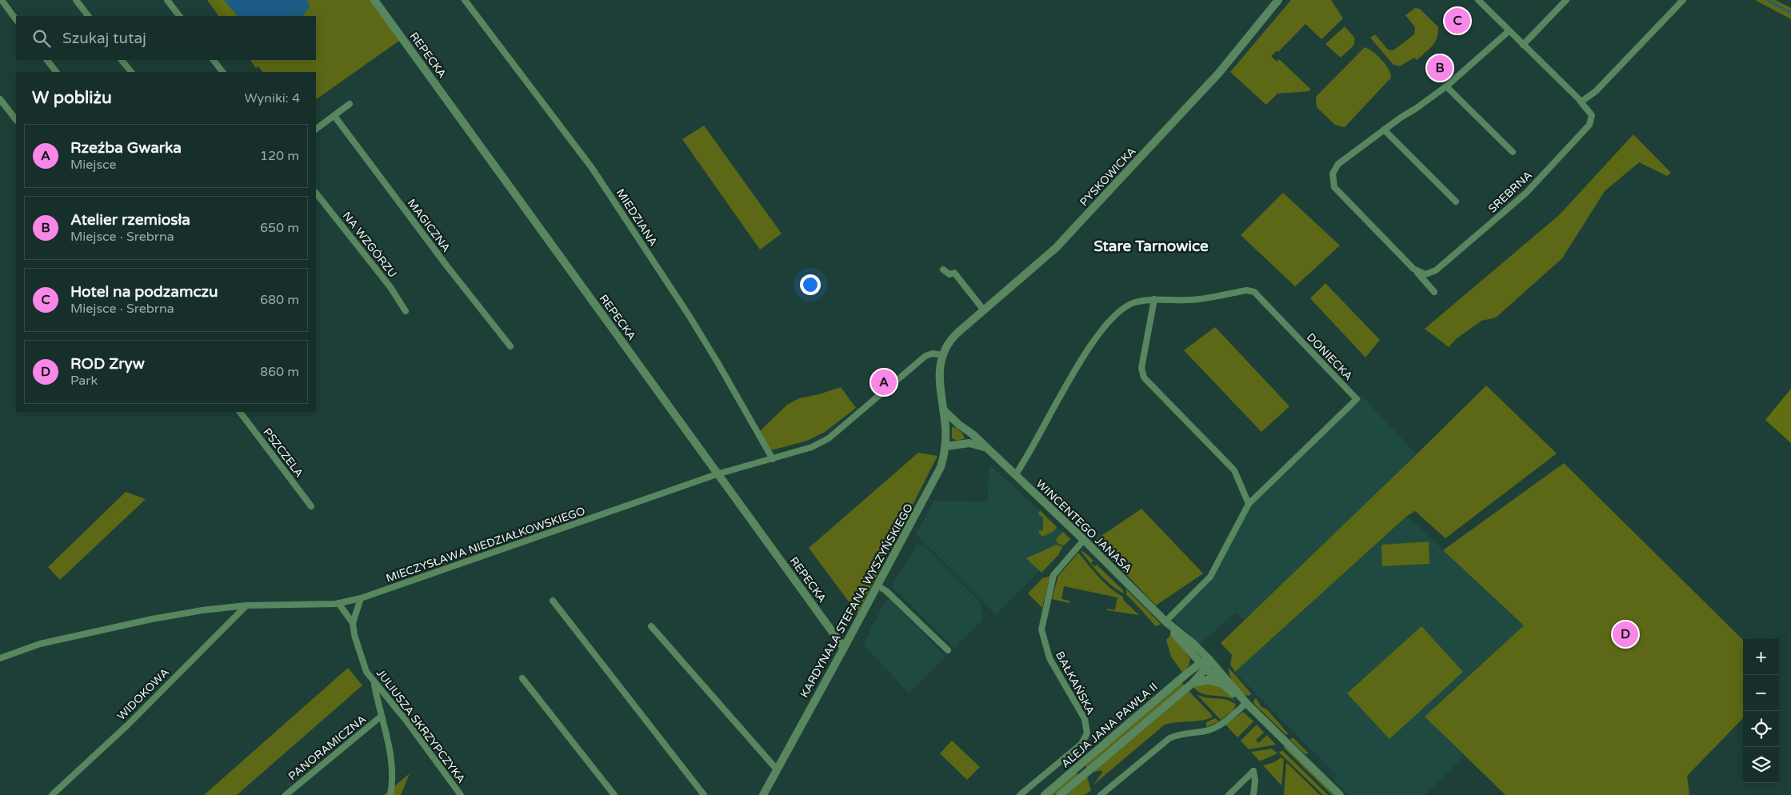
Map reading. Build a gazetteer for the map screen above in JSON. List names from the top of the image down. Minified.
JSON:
{"streets":{"street":["REPECKA","PYSKOWICKA","SREBRNA","MIEDZIANA","MAGICZNA","NA WZGÓRZU","DONIECKA","PSZCZELA","WINCENTEGO JANASA","MIECZYSŁAWA NIEDZIAŁKOWSKIEGO","KARDYNAŁA STEFANA WYSZYŃSKIEGO","BAŁKAŃSKA","WIDOKOWA","ALEJA JANA PAWŁA II","JULIUSZA SKRZYPCZYKA","PANORAMICZNA"]},"crossings":[["REPECKA","MIECZYSŁAWA NIEDZIAŁKOWSKIEGO"],["REPECKA","KARDYNAŁA STEFANA WYSZYŃSKIEGO"],["PYSKOWICKA","MIECZYSŁAWA NIEDZIAŁKOWSKIEGO"],["PYSKOWICKA","KARDYNAŁA STEFANA WYSZYŃSKIEGO"],["MIEDZIANA","MIECZYSŁAWA NIEDZIAŁKOWSKIEGO"],["DONIECKA","WINCENTEGO JANASA"],["WINCENTEGO JANASA","KARDYNAŁA STEFANA WYSZYŃSKIEGO"],["WINCENTEGO JANASA","BAŁKAŃSKA"],["WINCENTEGO JANASA","ALEJA JANA PAWŁA II"],["MIECZYSŁAWA NIEDZIAŁKOWSKIEGO","KARDYNAŁA STEFANA WYSZYŃSKIEGO"],["MIECZYSŁAWA NIEDZIAŁKOWSKIEGO","WIDOKOWA"],["MIECZYSŁAWA NIEDZIAŁKOWSKIEGO","JULIUSZA SKRZYPCZYKA"]],"districts":["Stare Tarnowice"],"page":{"pins":["C","B","A","D"],"search":"Szukaj tutaj","heading":["W pobliżu","Wyniki: 4"],"list":[{"mark":"A","name":"Rzeźba Gwarka","note":"Miejsce","value":"120 m"},{"mark":"B","name":"Atelier rzemiosła","note":"Miejsce · Srebrna","value":"650 m"},{"mark":"C","name":"Hotel na podzamczu","note":"Miejsce · Srebrna","value":"680 m"},{"mark":"D","name":"ROD Zryw","note":"Park","value":"860 m"}],"map_buttons":["+","−"]}}
